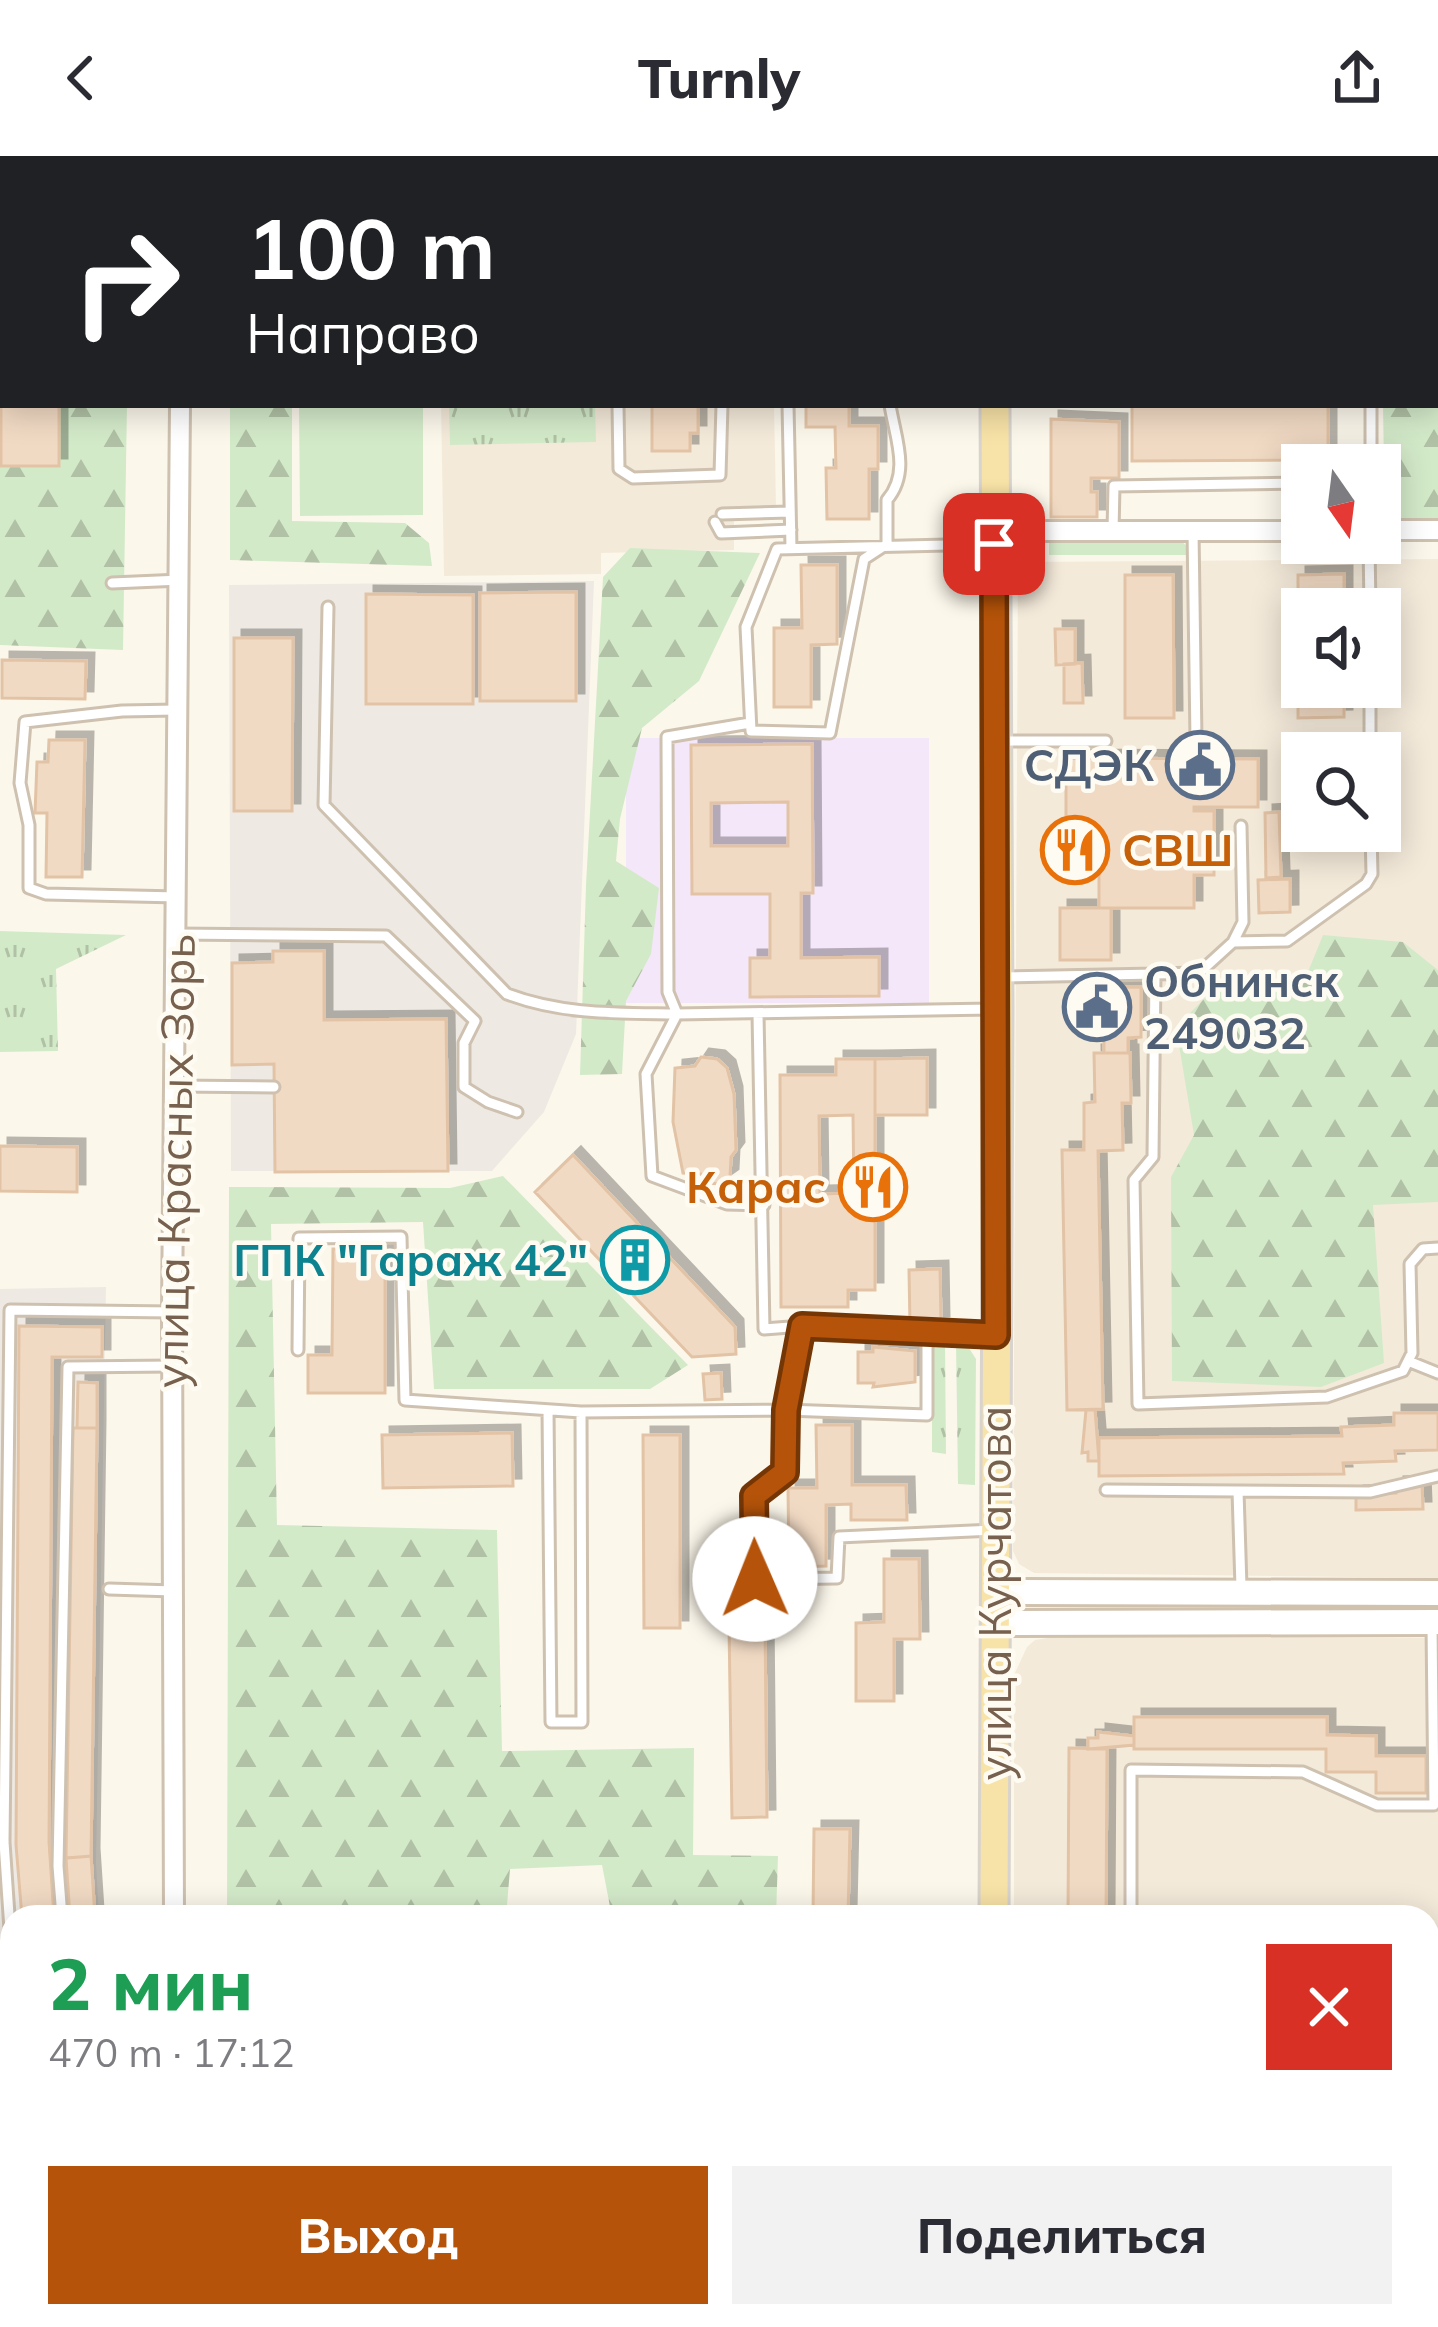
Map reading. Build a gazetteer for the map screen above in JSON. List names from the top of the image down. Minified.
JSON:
{"streets":{"main road":["улица Курчатова"],"street":["улица Красных Зорь"]},"places":{"public building":["СДЭК","Обнинск 249032"],"restaurant":["СВШ","Карас"],"building":["ГПК \"Гараж 42\""]},"north":"bottom","page":{"header":"Turnly","turn":["100 m","Направо"],"heading":["2 мин","470 m · 17:12"],"buttons":["Выход","Поделиться"]}}
